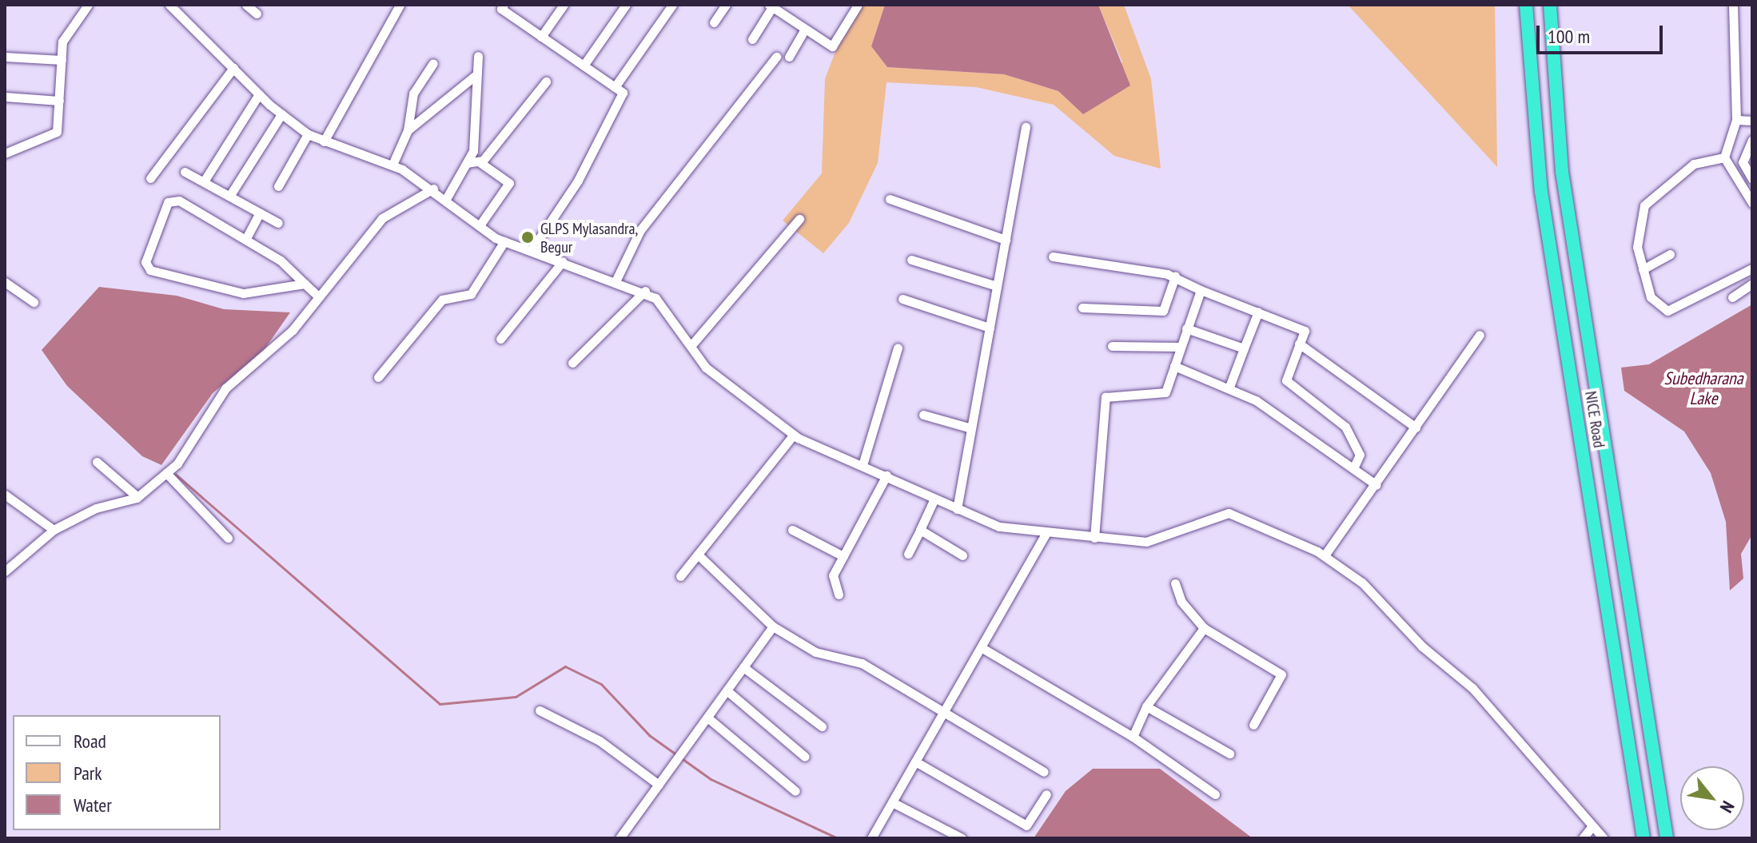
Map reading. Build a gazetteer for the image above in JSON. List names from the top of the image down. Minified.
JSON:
{"streets":{"highway":["NICE Road"]},"water":["Subedharana Lake"],"places":["GLPS Mylasandra, Begur"],"legend":["Road","Park","Water"],"scale_bar":"100 m","north":"bottom right"}
